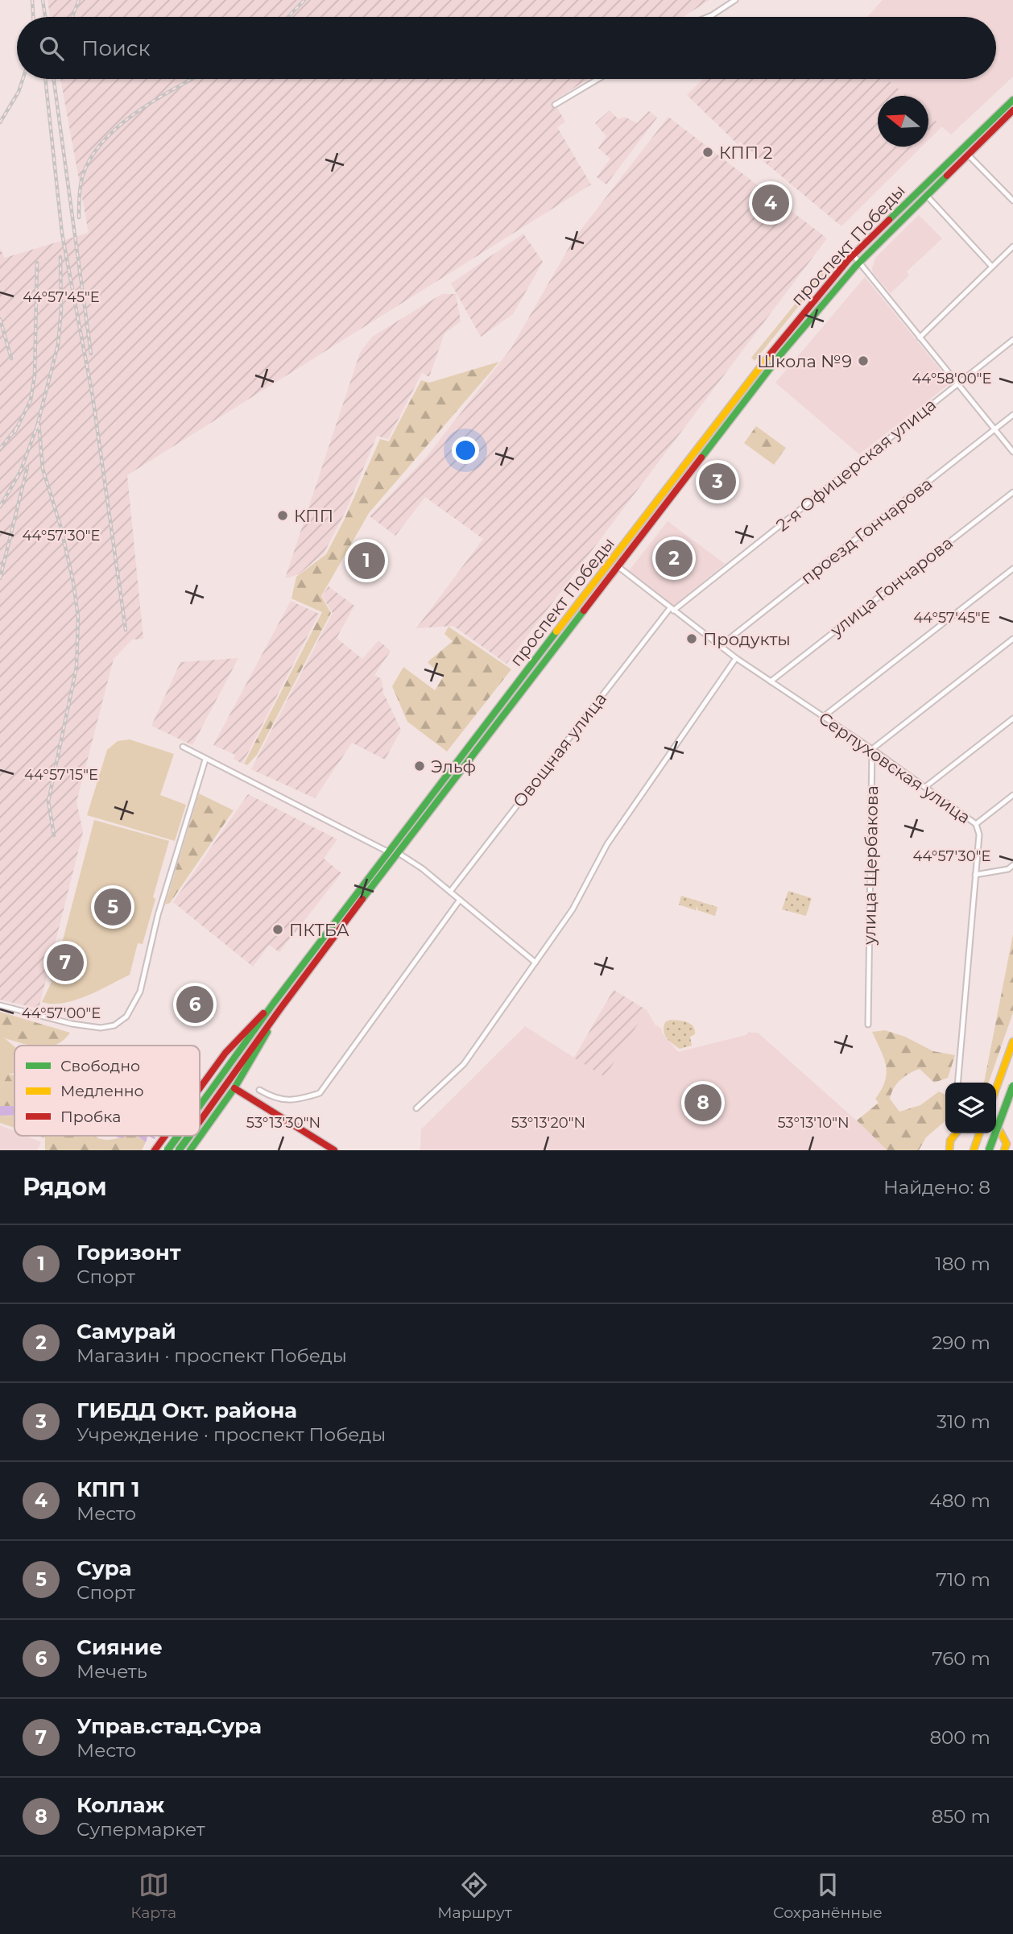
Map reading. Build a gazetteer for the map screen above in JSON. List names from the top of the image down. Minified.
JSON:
{"streets":{"main road":["проспект Победы"],"street":["2-я Офицерская улица","проезд Гончарова","улица Гончарова","Овощная улица","Серпуховская улица","улица Щербакова"]},"crossings":[["проспект Победы","Серпуховская улица"],["2-я Офицерская улица","Овощная улица"],["2-я Офицерская улица","Серпуховская улица"],["проезд Гончарова","Серпуховская улица"],["улица Гончарова","Серпуховская улица"],["Овощная улица","Серпуховская улица"],["Серпуховская улица","улица Щербакова"]],"places":["КПП 2","Школа №9","КПП","Продукты","Эльф","ПКТБА"],"legend":["Свободно","Медленно","Пробка"],"north":"left","page":{"search":"Поиск","pins":["4","3","2","1","5","7","6","8"],"heading":["Рядом","Найдено: 8"],"list":[{"mark":"1","name":"Горизонт","note":"Спорт","value":"180 m"},{"mark":"2","name":"Самурай","note":"Магазин · проспект Победы","value":"290 m"},{"mark":"3","name":"ГИБДД Окт. района","note":"Учреждение · проспект Победы","value":"310 m"},{"mark":"4","name":"КПП 1","note":"Место","value":"480 m"},{"mark":"5","name":"Сура","note":"Спорт","value":"710 m"},{"mark":"6","name":"Сияние","note":"Мечеть","value":"760 m"},{"mark":"7","name":"Управ.стад.Сура","note":"Место","value":"800 m"},{"mark":"8","name":"Коллаж","note":"Супермаркет","value":"850 m"}],"nav":["Карта","Маршрут","Сохранённые"]},"coordinates":["44°57'45\"E","44°58'00\"E","44°57'30\"E","44°57'15\"E","44°57'00\"E","53°13'30\"N","53°13'20\"N","53°13'10\"N"]}
